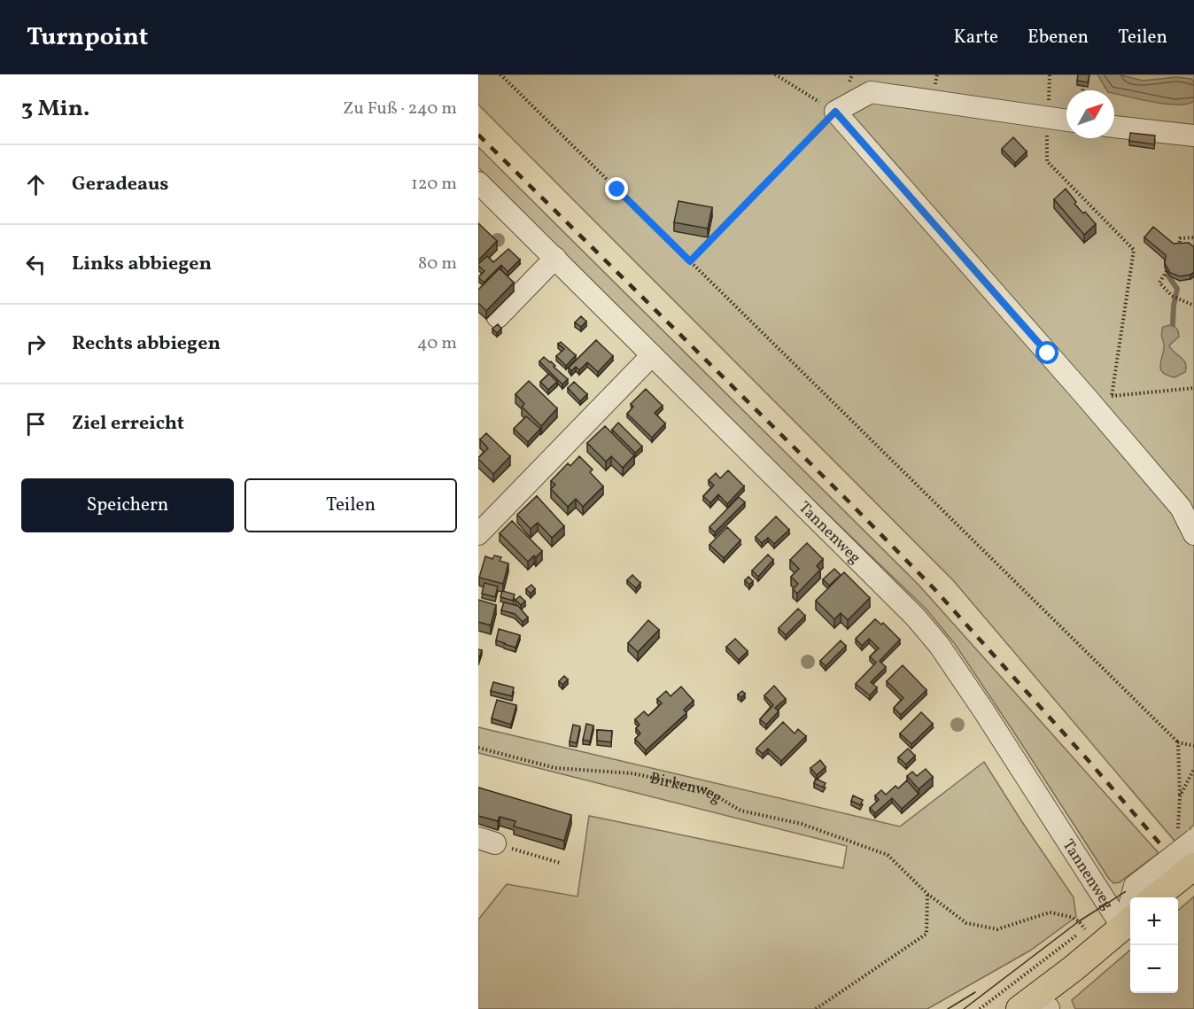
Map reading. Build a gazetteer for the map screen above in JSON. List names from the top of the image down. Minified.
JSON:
{"streets":{"street":["Tannenweg"],"path":["Birkenweg"]},"north":"top right","page":{"header":"Turnpoint","nav":["Karte","Ebenen","Teilen"],"heading":["3 Min.","Zu Fuß · 240 m"],"list":[["Geradeaus","120 m"],["Links abbiegen","80 m"],["Rechts abbiegen","40 m"],"Ziel erreicht"],"buttons":["Speichern","Teilen"],"map_buttons":["+","−"]}}
